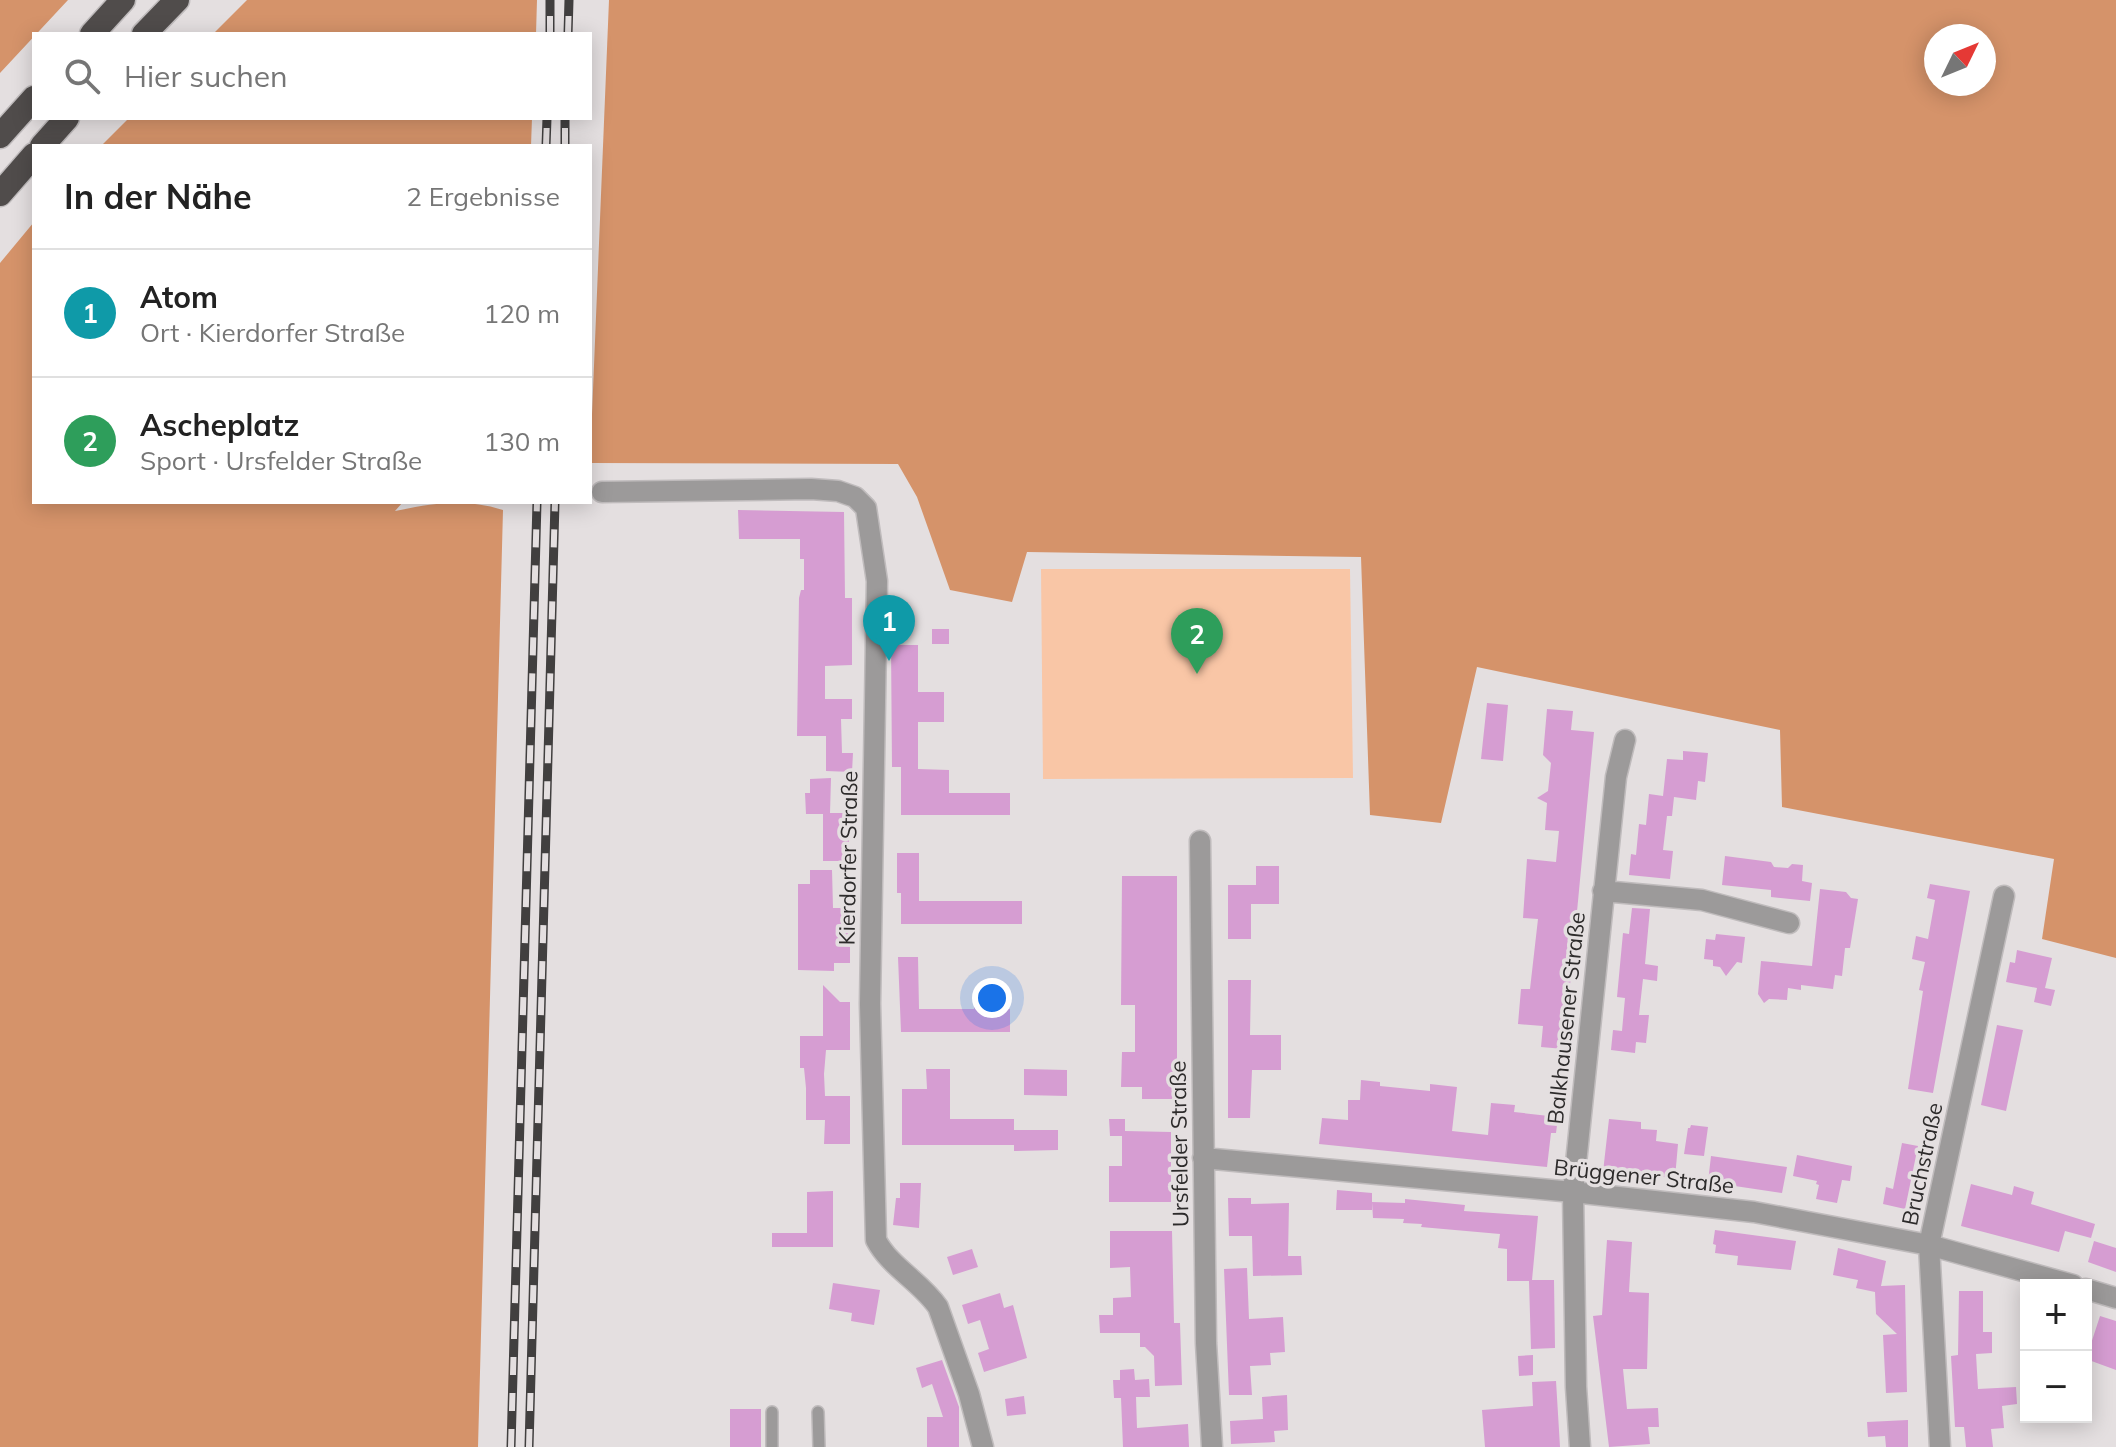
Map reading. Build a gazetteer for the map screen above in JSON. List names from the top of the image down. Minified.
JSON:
{"streets":{"street":["Kierdorfer Straße","Balkhausener Straße","Ursfelder Straße","Bruchstraße","Brüggener Straße"]},"crossings":[["Balkhausener Straße","Brüggener Straße"],["Ursfelder Straße","Brüggener Straße"],["Bruchstraße","Brüggener Straße"]],"north":"top right","page":{"search":"Hier suchen","heading":["In der Nähe","2 Ergebnisse"],"list":[{"mark":"1","name":"Atom","note":"Ort · Kierdorfer Straße","value":"120 m"},{"mark":"2","name":"Ascheplatz","note":"Sport · Ursfelder Straße","value":"130 m"}],"pins":["1","2"],"map_buttons":["+","−"]}}
